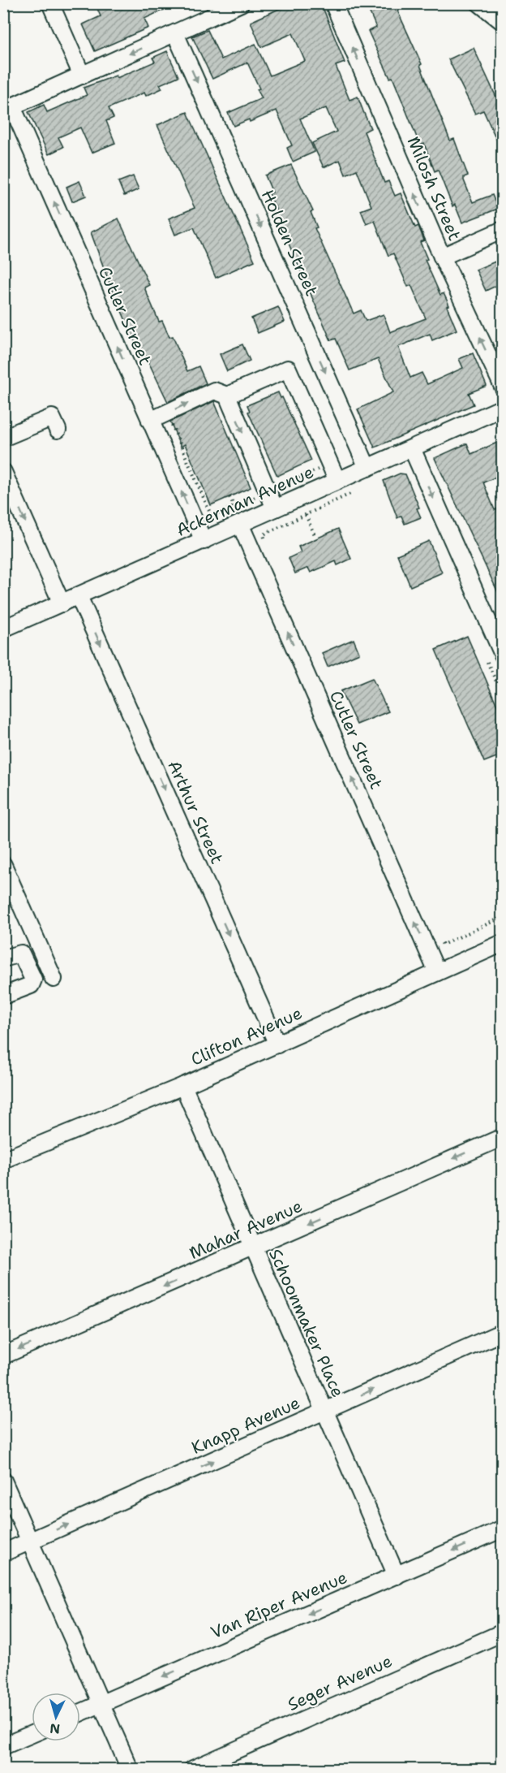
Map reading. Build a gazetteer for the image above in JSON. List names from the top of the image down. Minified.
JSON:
{"streets":{"street":["Milosh Street","Holden Street","Cutler Street","Ackerman Avenue","Arthur Street","Clifton Avenue","Mahar Avenue","Schoonmaker Place","Knapp Avenue","Van Riper Avenue","Seger Avenue"]},"crossings":[["Holden Street","Ackerman Avenue"],["Cutler Street","Ackerman Avenue"],["Cutler Street","Clifton Avenue"],["Ackerman Avenue","Arthur Street"],["Arthur Street","Clifton Avenue"],["Clifton Avenue","Schoonmaker Place"],["Mahar Avenue","Schoonmaker Place"],["Schoonmaker Place","Knapp Avenue"],["Schoonmaker Place","Van Riper Avenue"]],"one_way":["Milosh Street","Cutler Street","Arthur Street","Mahar Avenue","Knapp Avenue","Van Riper Avenue"],"north":"bottom"}
